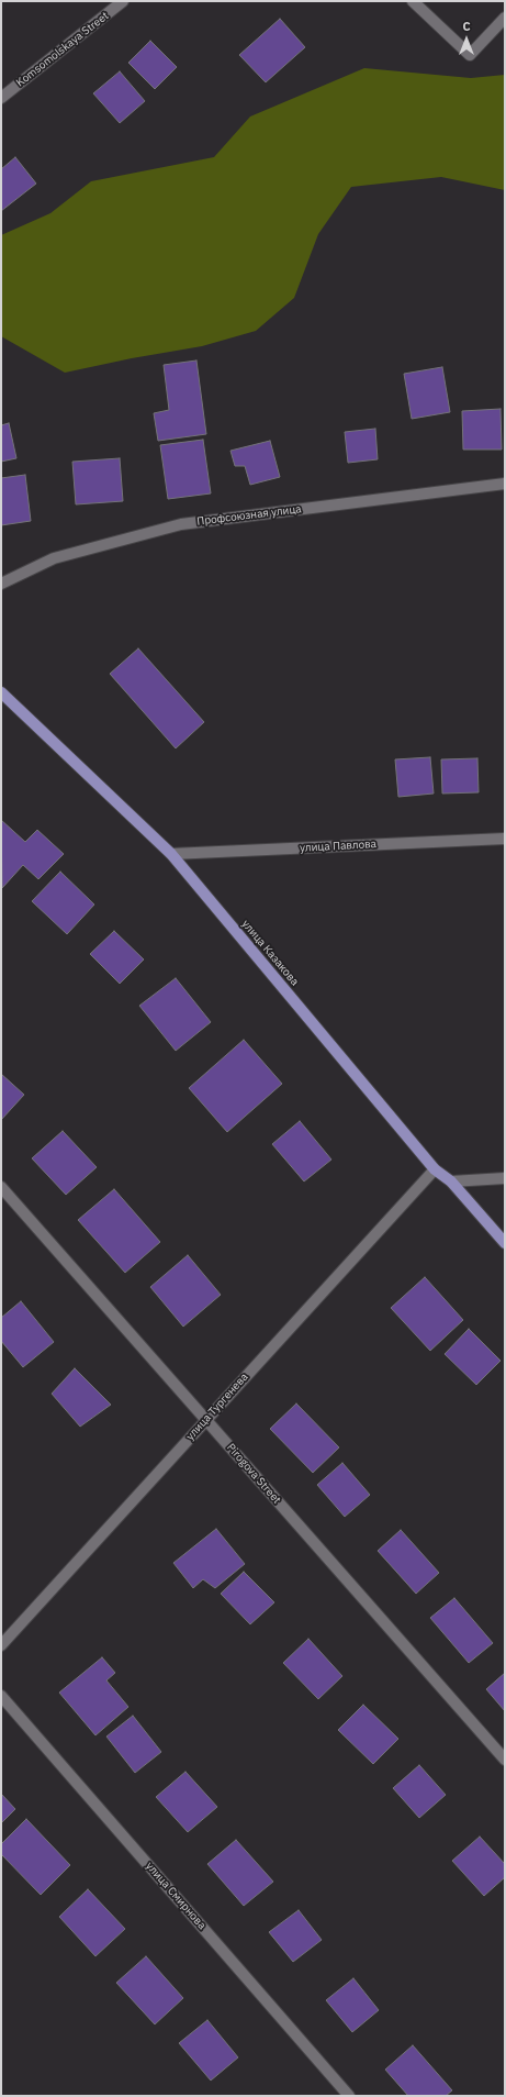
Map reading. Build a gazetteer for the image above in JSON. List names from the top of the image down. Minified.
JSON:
{"streets":{"main road":["улица Казакова"],"street":["Komsomolskaya Street","Профсоюзная улица","улица Павлова","улица Тургенева","Pirogova Street","улица Смирнова"]},"crossings":[["улица Павлова","улица Казакова"],["улица Казакова","улица Тургенева"],["улица Тургенева","Pirogova Street"]],"north":"top"}
